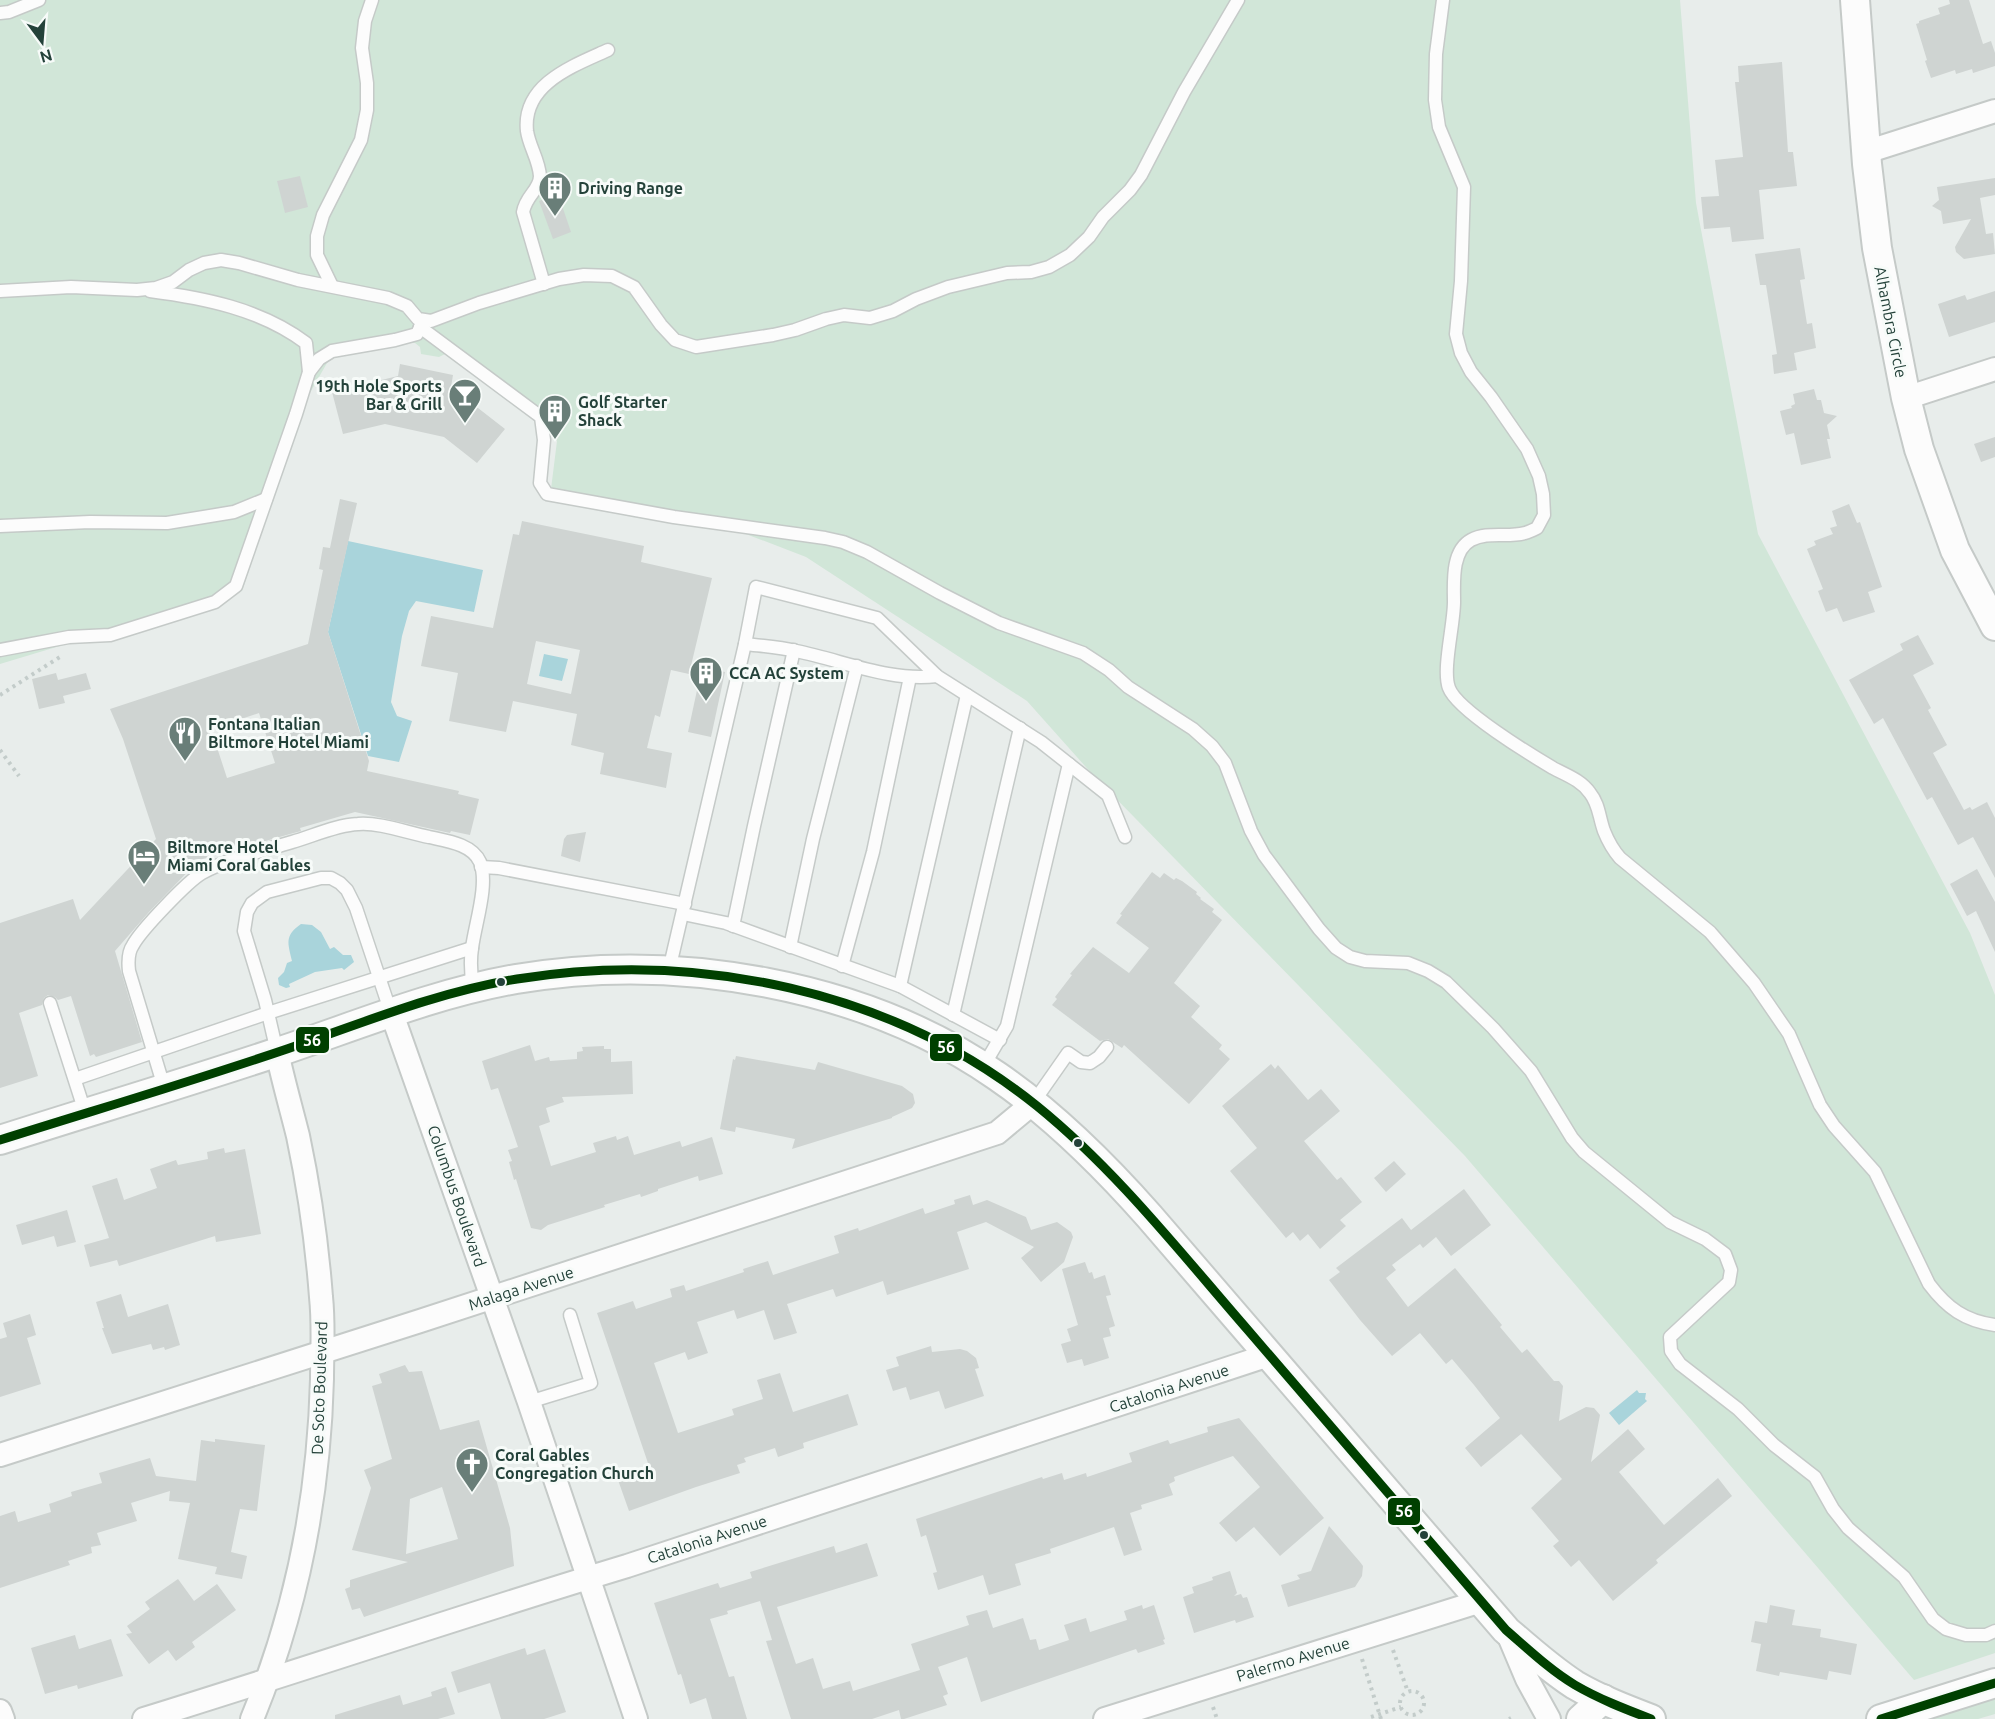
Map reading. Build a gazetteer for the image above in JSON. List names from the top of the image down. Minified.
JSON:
{"streets":{"street":["Alhambra Circle","Columbus Boulevard","Malaga Avenue","De Soto Boulevard","Catalonia Avenue","Palermo Avenue"]},"crossings":[["Columbus Boulevard","Malaga Avenue"],["Columbus Boulevard","Catalonia Avenue"],["Malaga Avenue","De Soto Boulevard"],["De Soto Boulevard","Catalonia Avenue"]],"places":{"building":["Driving Range","Golf Starter Shack","CCA AC System"],"bar":["19th Hole Sports Bar & Grill"],"restaurant":["Fontana Italian Biltmore Hotel Miami"],"hotel":["Biltmore Hotel Miami Coral Gables"],"church":["Coral Gables Congregation Church"]},"lines":["transit line 56"],"north":"bottom"}
